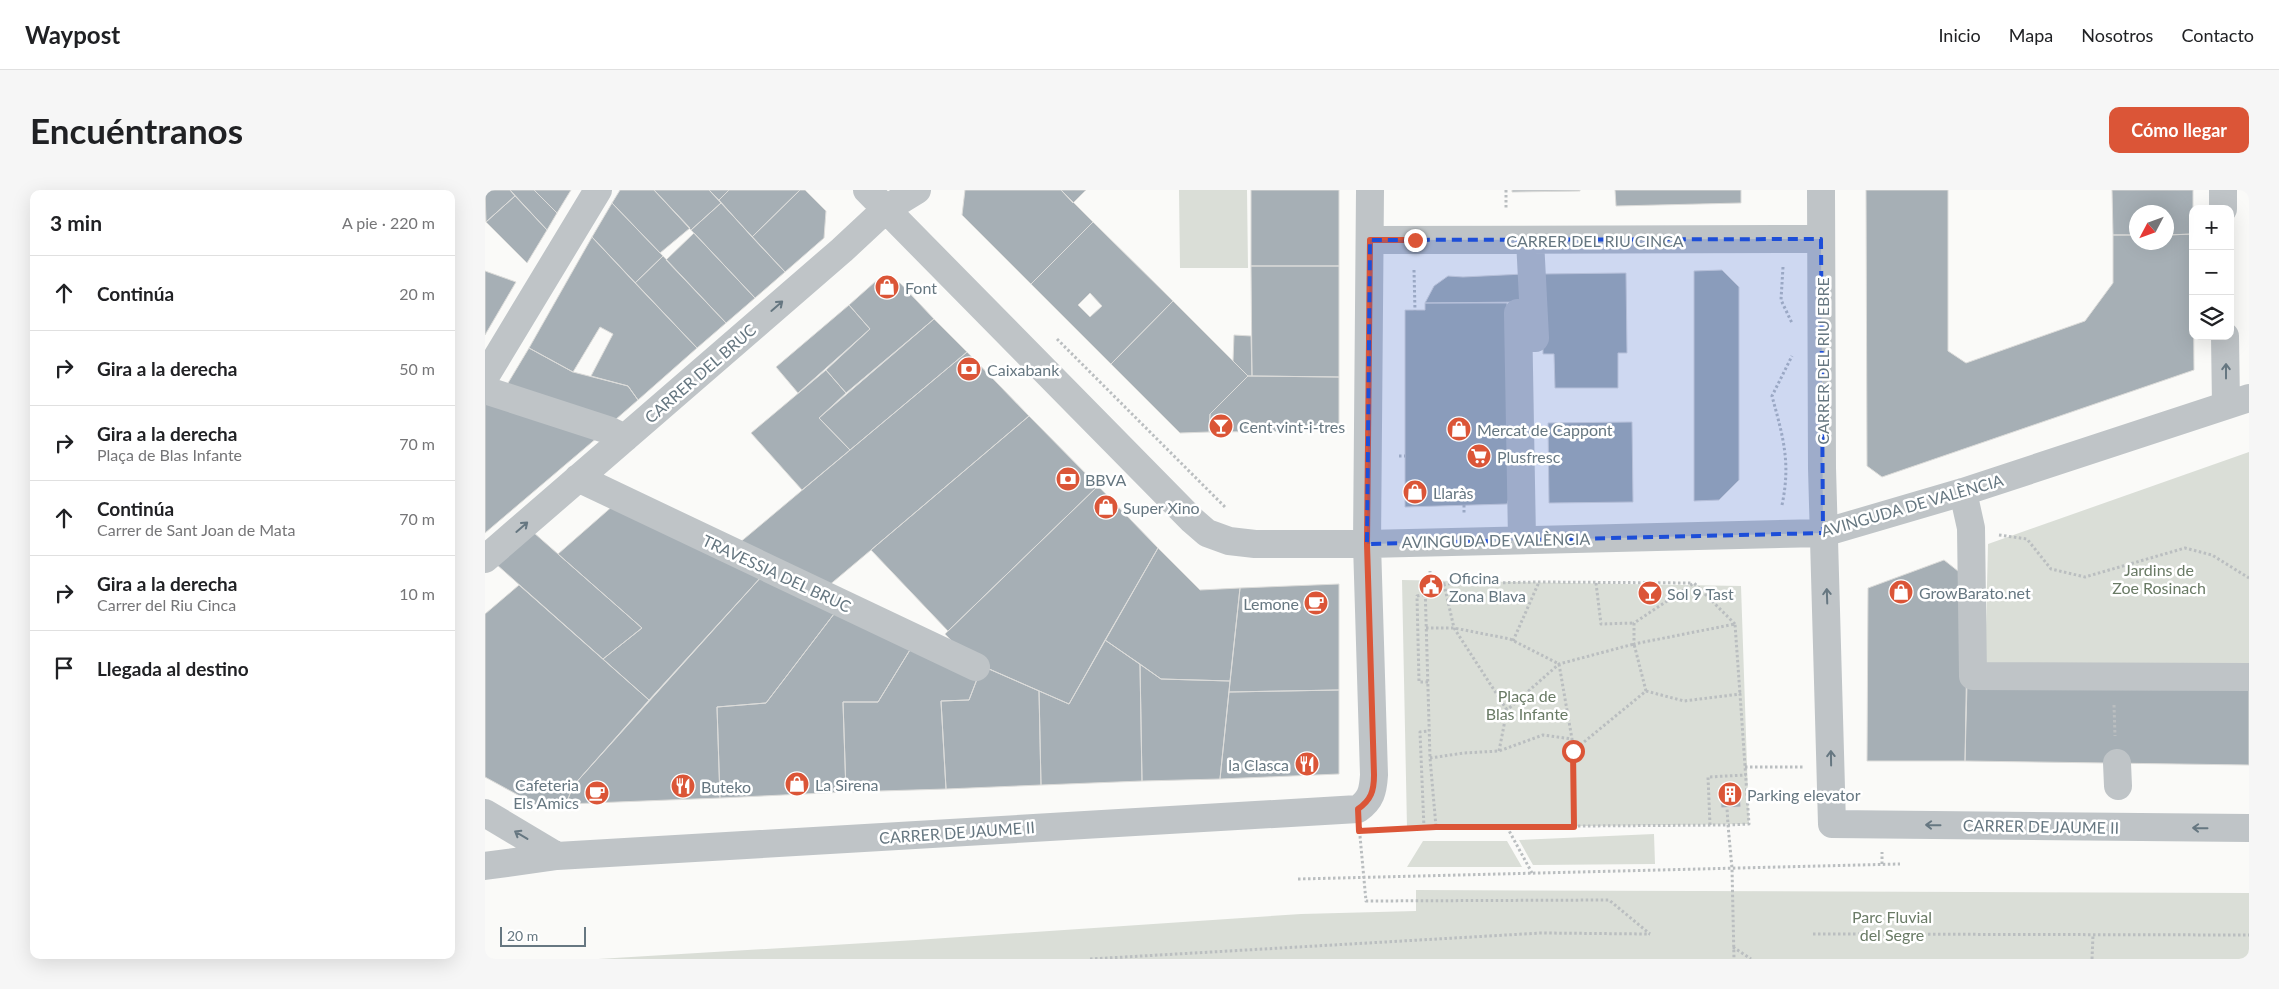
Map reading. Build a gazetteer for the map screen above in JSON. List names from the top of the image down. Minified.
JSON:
{"streets":{"street":["CARRER DEL RIU CINCA","CARRER DEL RIU EBRE","CARRER DEL BRUC","AVINGUDA DE VALÈNCIA","TRAVESSIA DEL BRUC","CARRER DE JAUME II"]},"crossings":[["CARRER DEL RIU CINCA","CARRER DEL RIU EBRE"],["CARRER DEL RIU EBRE","AVINGUDA DE VALÈNCIA"],["CARRER DEL RIU EBRE","CARRER DE JAUME II"],["CARRER DEL BRUC","AVINGUDA DE VALÈNCIA"],["CARRER DEL BRUC","TRAVESSIA DEL BRUC"],["AVINGUDA DE VALÈNCIA","CARRER DE JAUME II"]],"parks":["Jardins de Zoe Rosinach","Plaça de Blas Infante","Parc Fluvial del Segre"],"places":{"shop":["Font","Mercat de Cappont","Llaràs","Super Xino","GrowBarato.net","La Sirena"],"bank":["Caixabank","BBVA"],"bar":["Cent vint-i-tres","Sol 9 Tast"],"supermarket":["Plusfresc"],"public building":["Oficina Zona Blava"],"cafe":["Lemone","Cafeteria Els Amics"],"restaurant":["la Clasca","Buteko"],"building":["Parking elevator"]},"scale_bar":"20 m","north":"bottom left","page":{"header":"Waypost","nav":["Inicio","Mapa","Nosotros","Contacto"],"buttons":"Cómo llegar","title":"Encuéntranos","heading":["3 min","A pie · 220 m"],"map_buttons":["+","−"],"list":[["Continúa","20 m"],["Gira a la derecha","50 m"],["Gira a la derecha","Plaça de Blas Infante","70 m"],["Continúa","Carrer de Sant Joan de Mata","70 m"],["Gira a la derecha","Carrer del Riu Cinca","10 m"],"Llegada al destino"],"scale":"20 m"}}
